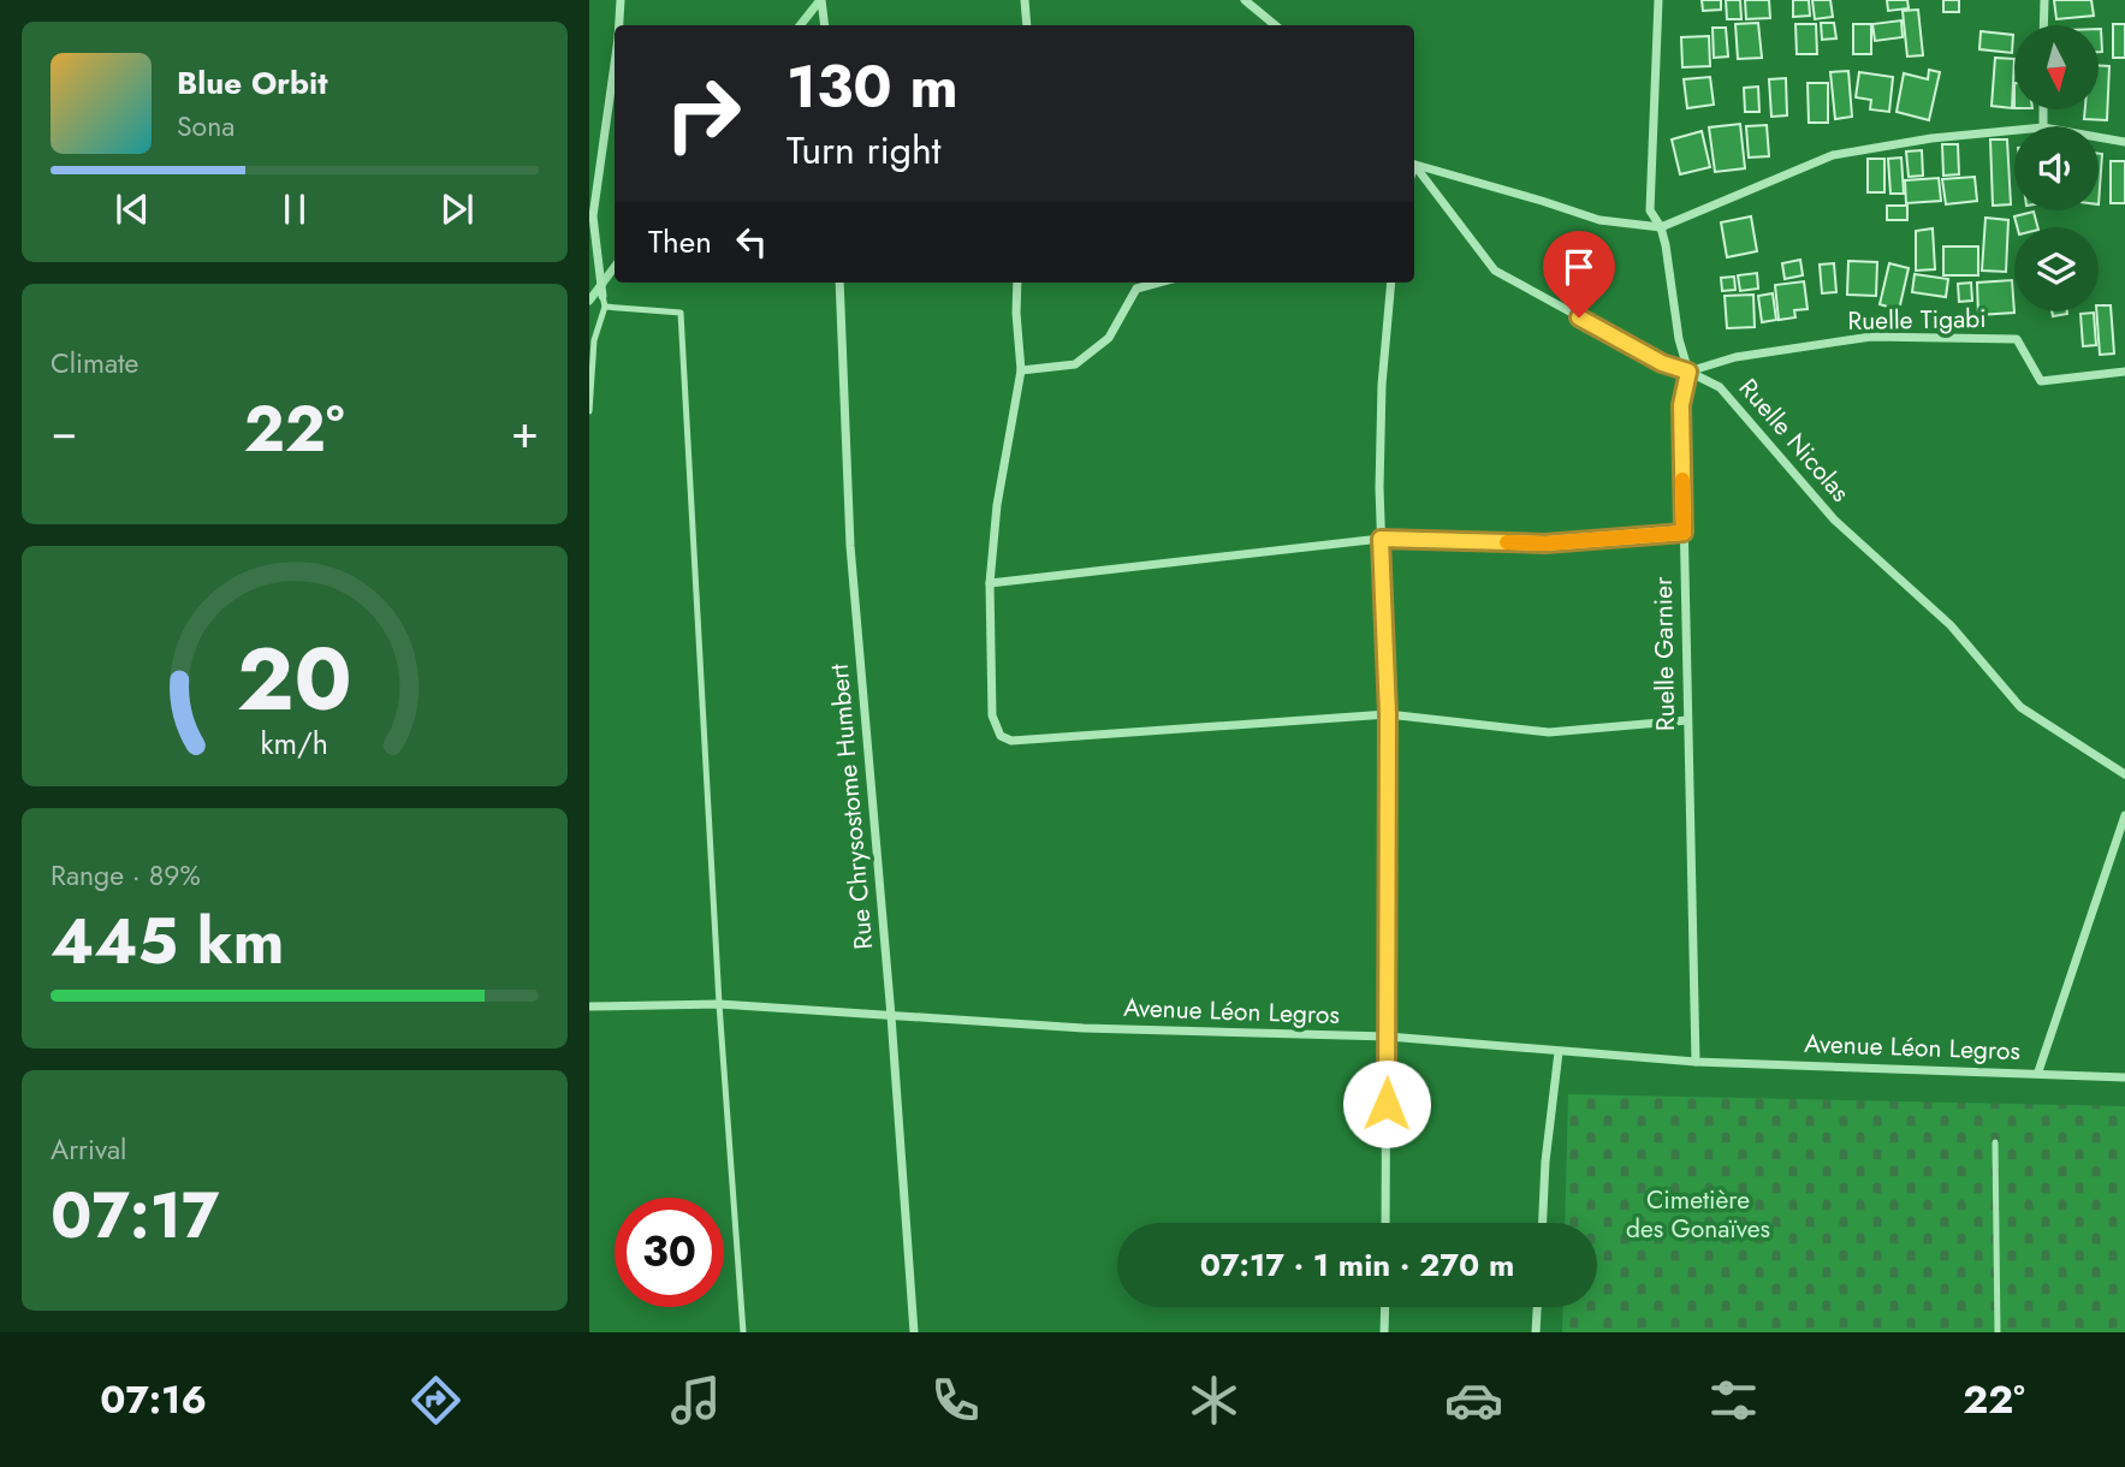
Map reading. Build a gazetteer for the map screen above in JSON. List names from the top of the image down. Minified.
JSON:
{"streets":{"street":["Ruelle Tigabi","Ruelle Nicolas","Ruelle Garnier","Rue Chrysostome Humbert","Avenue Léon Legros"]},"crossings":[["Ruelle Tigabi","Ruelle Nicolas"],["Ruelle Tigabi","Ruelle Garnier"],["Ruelle Nicolas","Ruelle Garnier"],["Ruelle Garnier","Avenue Léon Legros"],["Rue Chrysostome Humbert","Avenue Léon Legros"]],"parks":["Cimetière des Gonaïves"],"north":"bottom","page":{"turn":["130 m","Turn right"],"song":["Blue Orbit","Sona"],"then":"Then","tile":["Climate",["Range · 89%","445 km"],["Arrival","07:17"]],"heat":["−","22°","+"],"limit":"30","trip":"07:17 · 1 min · 270 m","tabs":["07:16","22°"],"gauge":["20","km/h"]}}
